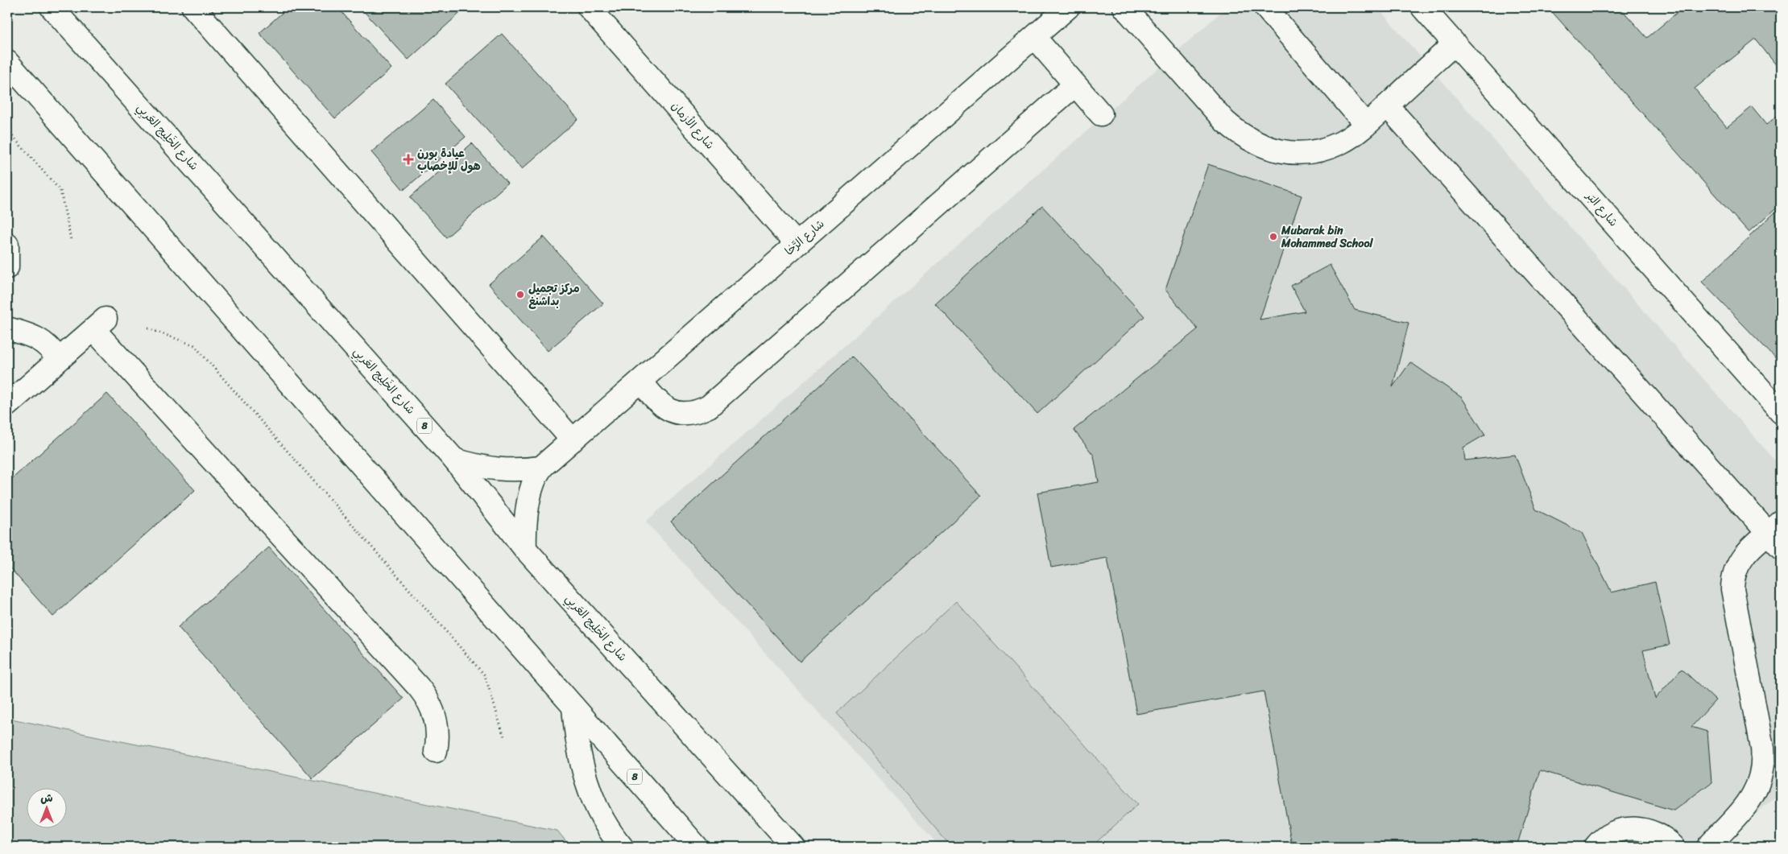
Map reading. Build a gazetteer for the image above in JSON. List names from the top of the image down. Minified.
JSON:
{"streets":{"main road":["شارع الأزمان","شارع الخَلِيج العَربِي","شارع البَر","شارع الرَّخا","8"]},"crossings":[["شارع الأزمان","شارع الرَّخا"],["شارع الخَلِيج العَربِي","شارع الرَّخا"]],"places":{"health":["عيادة بورن هول للإخصاب"],"other":["Mubarak bin Mohammed School","مركز تجميل بداشنغ"]},"north":"top"}
